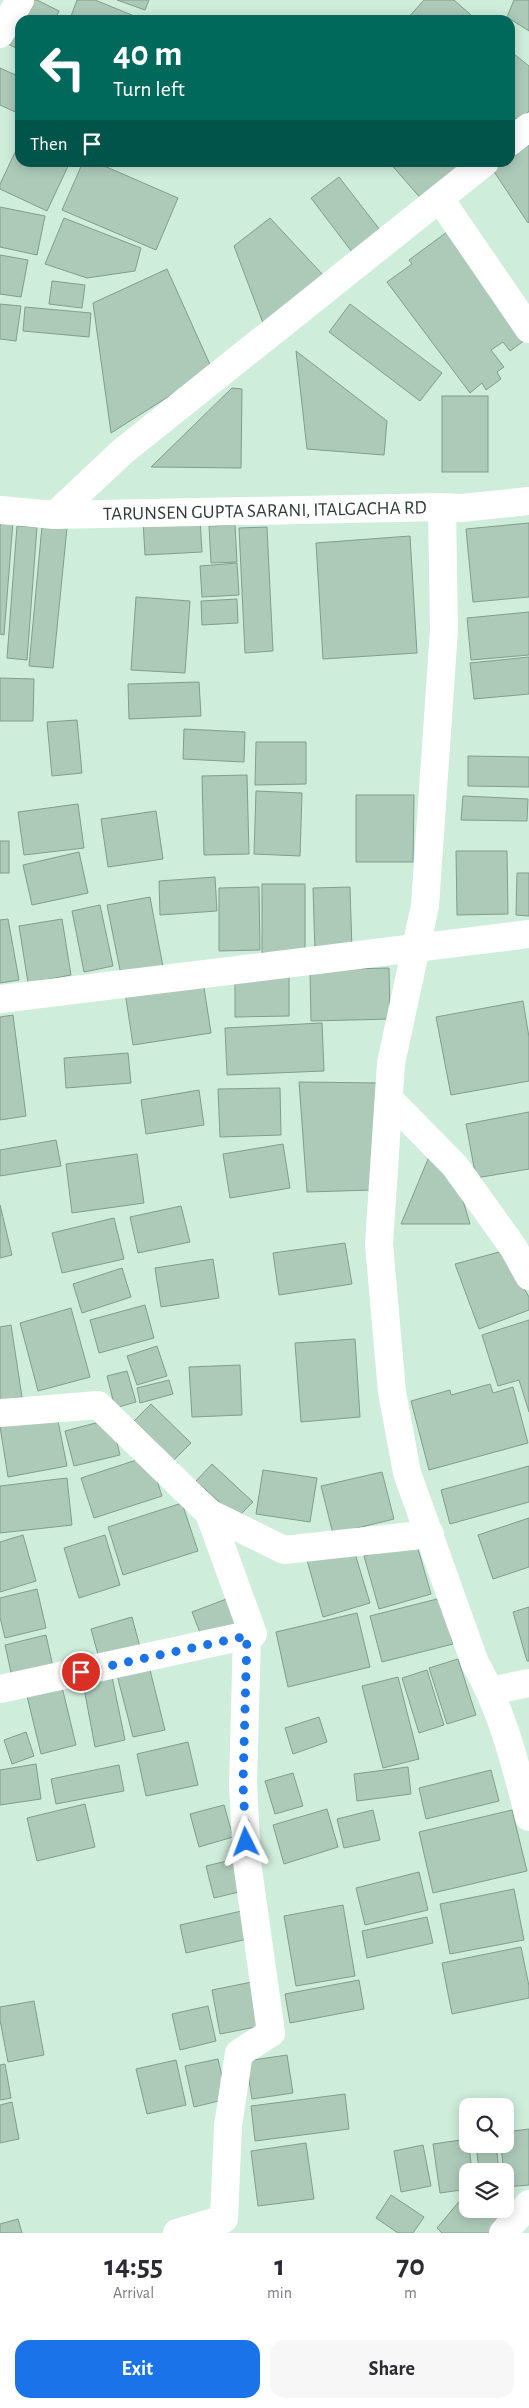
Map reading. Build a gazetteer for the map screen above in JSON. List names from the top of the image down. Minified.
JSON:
{"streets":{"street":["TARUNSEN GUPTA SARANI, ITALGACHA RD"]},"page":{"turn":["40 m","Turn left"],"then":"Then","eta":["14:55","Arrival","1","min","70","m"],"buttons":["Exit","Share"]}}
